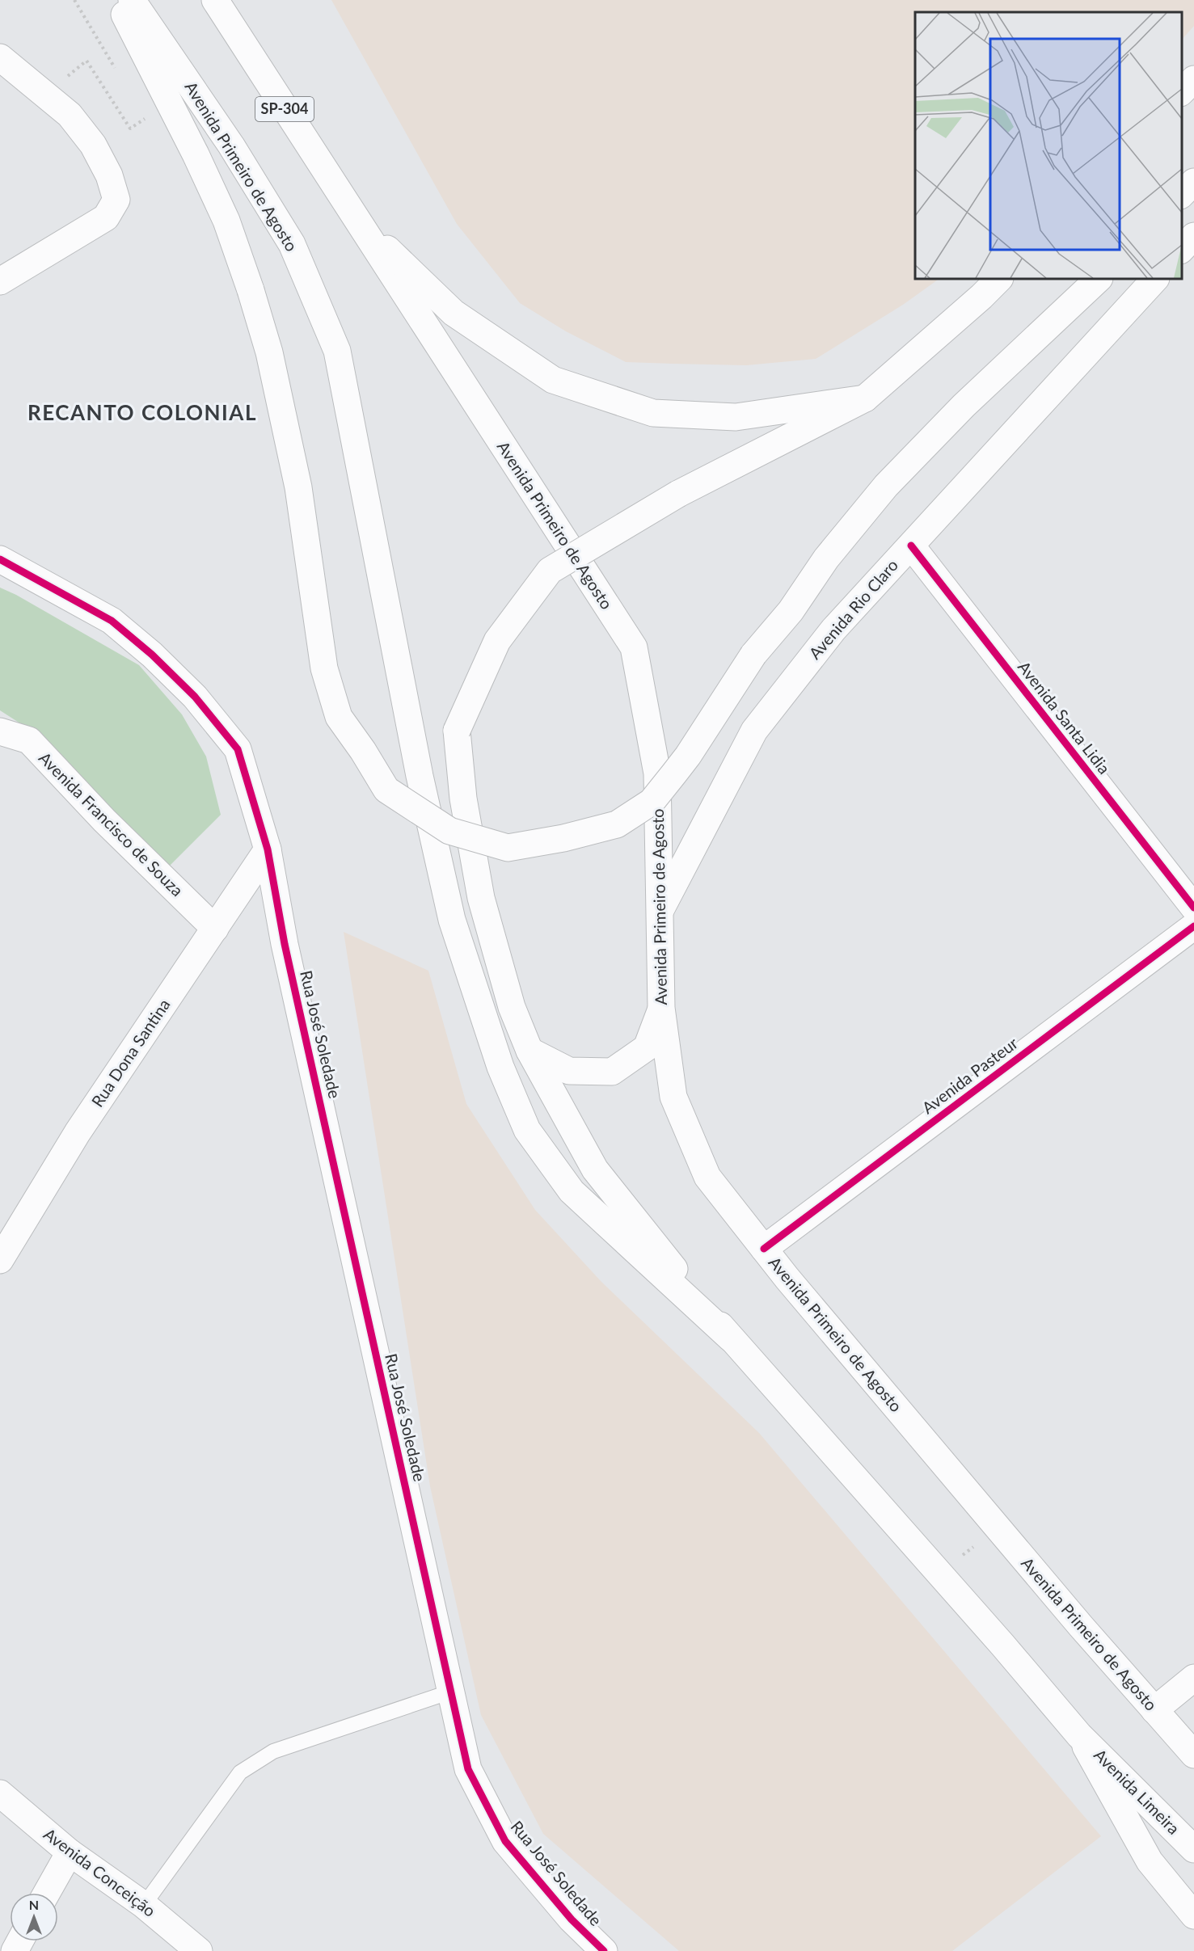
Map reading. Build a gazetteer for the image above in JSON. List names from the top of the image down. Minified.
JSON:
{"streets":{"main road":["SP-304","Avenida Primeiro de Agosto","Avenida Rio Claro","Avenida Santa Lidia","Avenida Francisco de Souza","Rua José Soledade","Rua Dona Santina","Avenida Pasteur","Avenida Limeira","Avenida Conceição"]},"crossings":[["Avenida Primeiro de Agosto","Avenida Rio Claro"],["Avenida Primeiro de Agosto","Avenida Pasteur"],["Avenida Primeiro de Agosto","Avenida Limeira"],["Avenida Rio Claro","Avenida Santa Lidia"],["Avenida Francisco de Souza","Rua Dona Santina"],["Rua José Soledade","Rua Dona Santina"]],"districts":["RECANTO COLONIAL"],"north":"top"}
